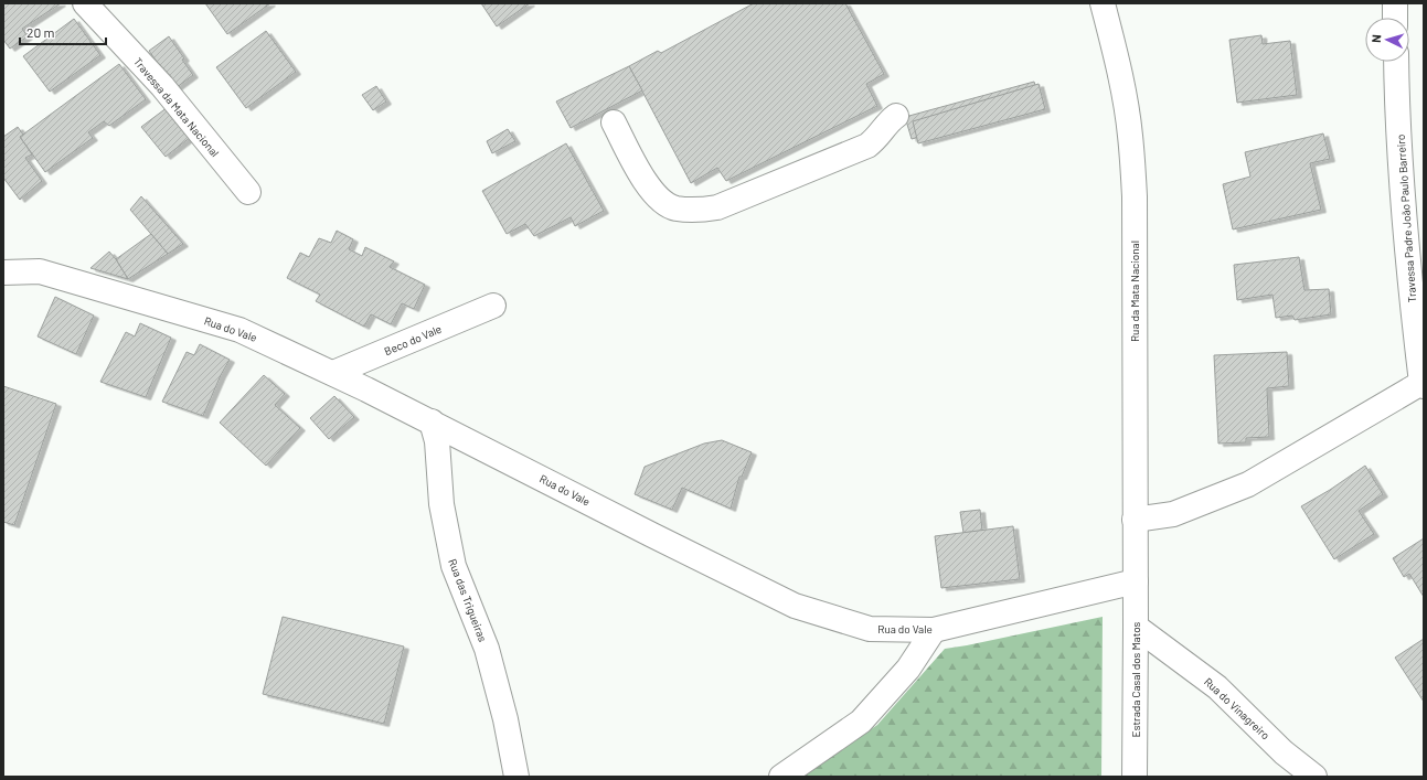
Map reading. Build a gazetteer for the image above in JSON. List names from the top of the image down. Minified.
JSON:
{"streets":{"street":["Travessa da Mata Nacional","Travessa Padre João Paulo Barreiro","Rua da Mata Nacional","Rua do Vale","Beco do Vale","Rua das Trigueiras","Estrada Casal dos Matos","Rua do Vinagreiro"]},"crossings":[["Travessa Padre João Paulo Barreiro","Rua da Mata Nacional"],["Rua da Mata Nacional","Rua do Vale"],["Rua da Mata Nacional","Estrada Casal dos Matos"],["Rua do Vale","Beco do Vale"],["Rua do Vale","Rua das Trigueiras"],["Rua do Vale","Estrada Casal dos Matos"],["Estrada Casal dos Matos","Rua do Vinagreiro"]],"scale_bar":"20 m","north":"left"}
